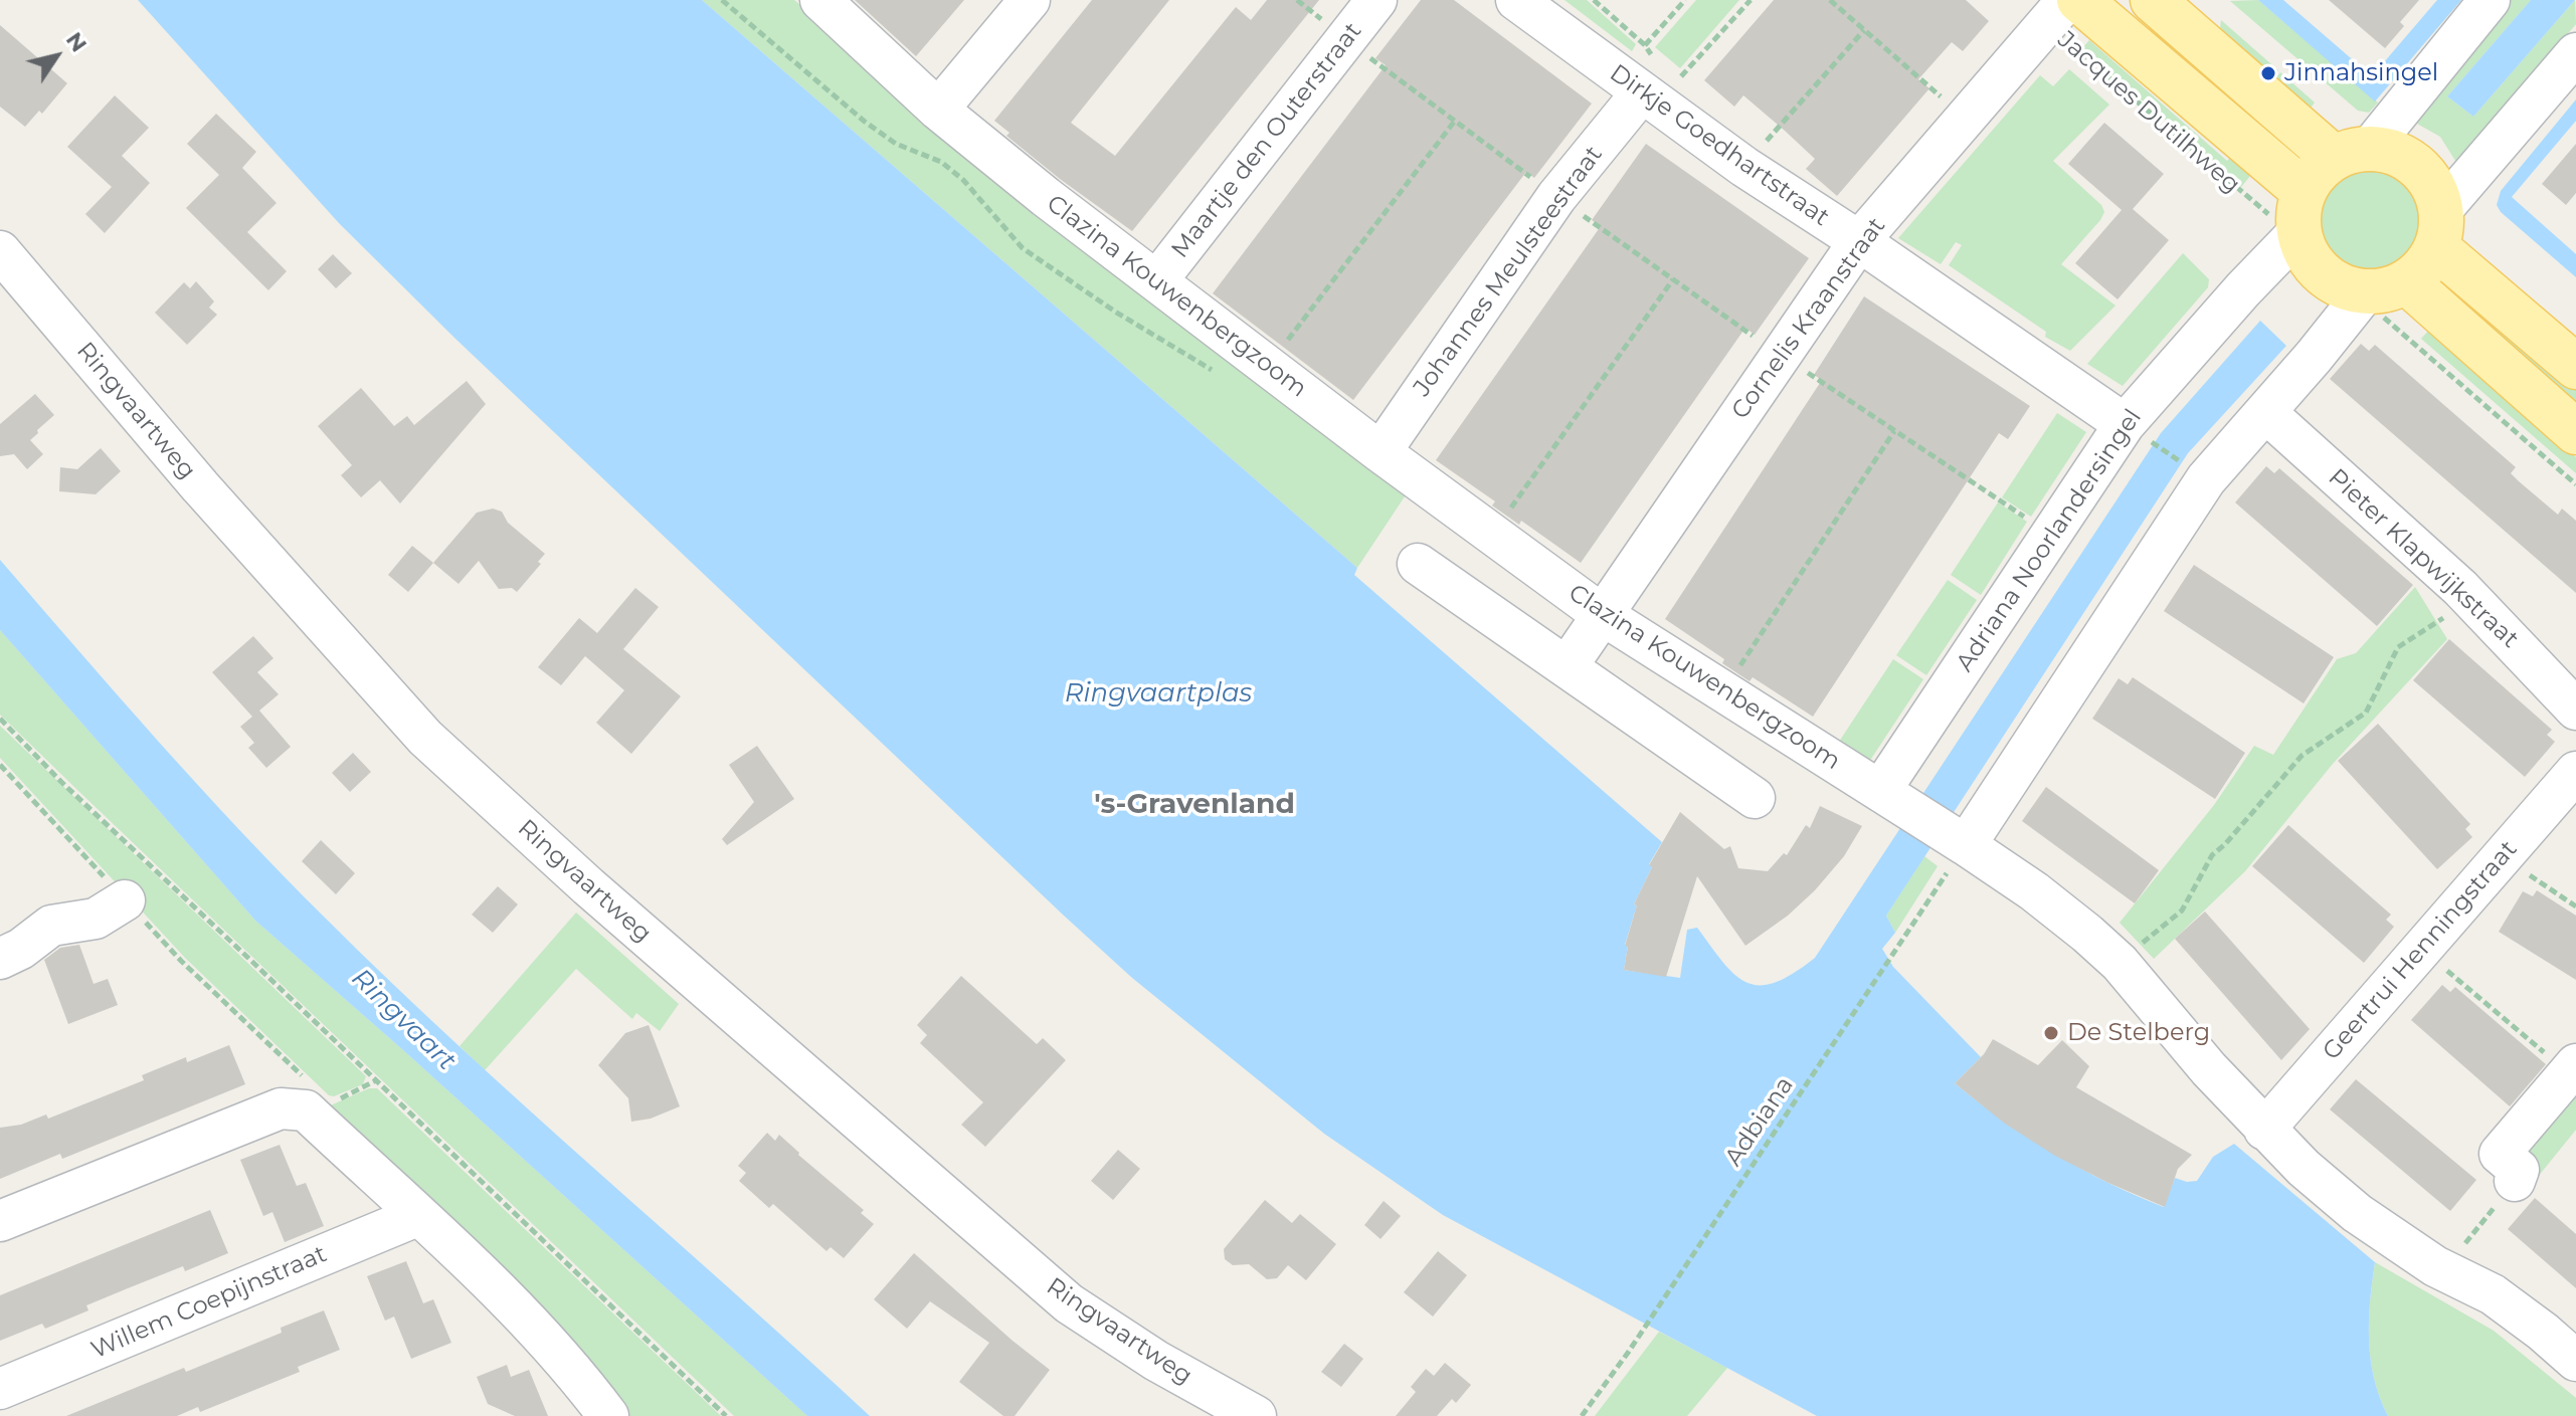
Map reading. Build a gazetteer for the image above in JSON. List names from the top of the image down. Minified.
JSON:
{"streets":{"main road":["Jacques Dutilhweg"],"street":["Maartje den Outerstraat","Dirkje Goedhartstraat","Johannes Meulsteestraat","Clazina Kouwenbergzoom","Cornelis Kraanstraat","Ringvaartweg","Adriana Noorlandersingel","Pieter Klapwijkstraat","Geertrui Henningstraat","Willem Coepijnstraat"],"path":["Adbiana"]},"crossings":[["Jacques Dutilhweg","Cornelis Kraanstraat"],["Jacques Dutilhweg","Adriana Noorlandersingel"],["Maartje den Outerstraat","Clazina Kouwenbergzoom"],["Dirkje Goedhartstraat","Johannes Meulsteestraat"],["Dirkje Goedhartstraat","Cornelis Kraanstraat"],["Dirkje Goedhartstraat","Adriana Noorlandersingel"],["Johannes Meulsteestraat","Clazina Kouwenbergzoom"],["Clazina Kouwenbergzoom","Cornelis Kraanstraat"],["Clazina Kouwenbergzoom","Adriana Noorlandersingel"],["Clazina Kouwenbergzoom","Geertrui Henningstraat"],["Clazina Kouwenbergzoom","Adbiana"]],"districts":["'s-Gravenland"],"water":["Ringvaartplas","Ringvaart"],"places":["Jinnahsingel","De Stelberg"],"north":"top right"}
